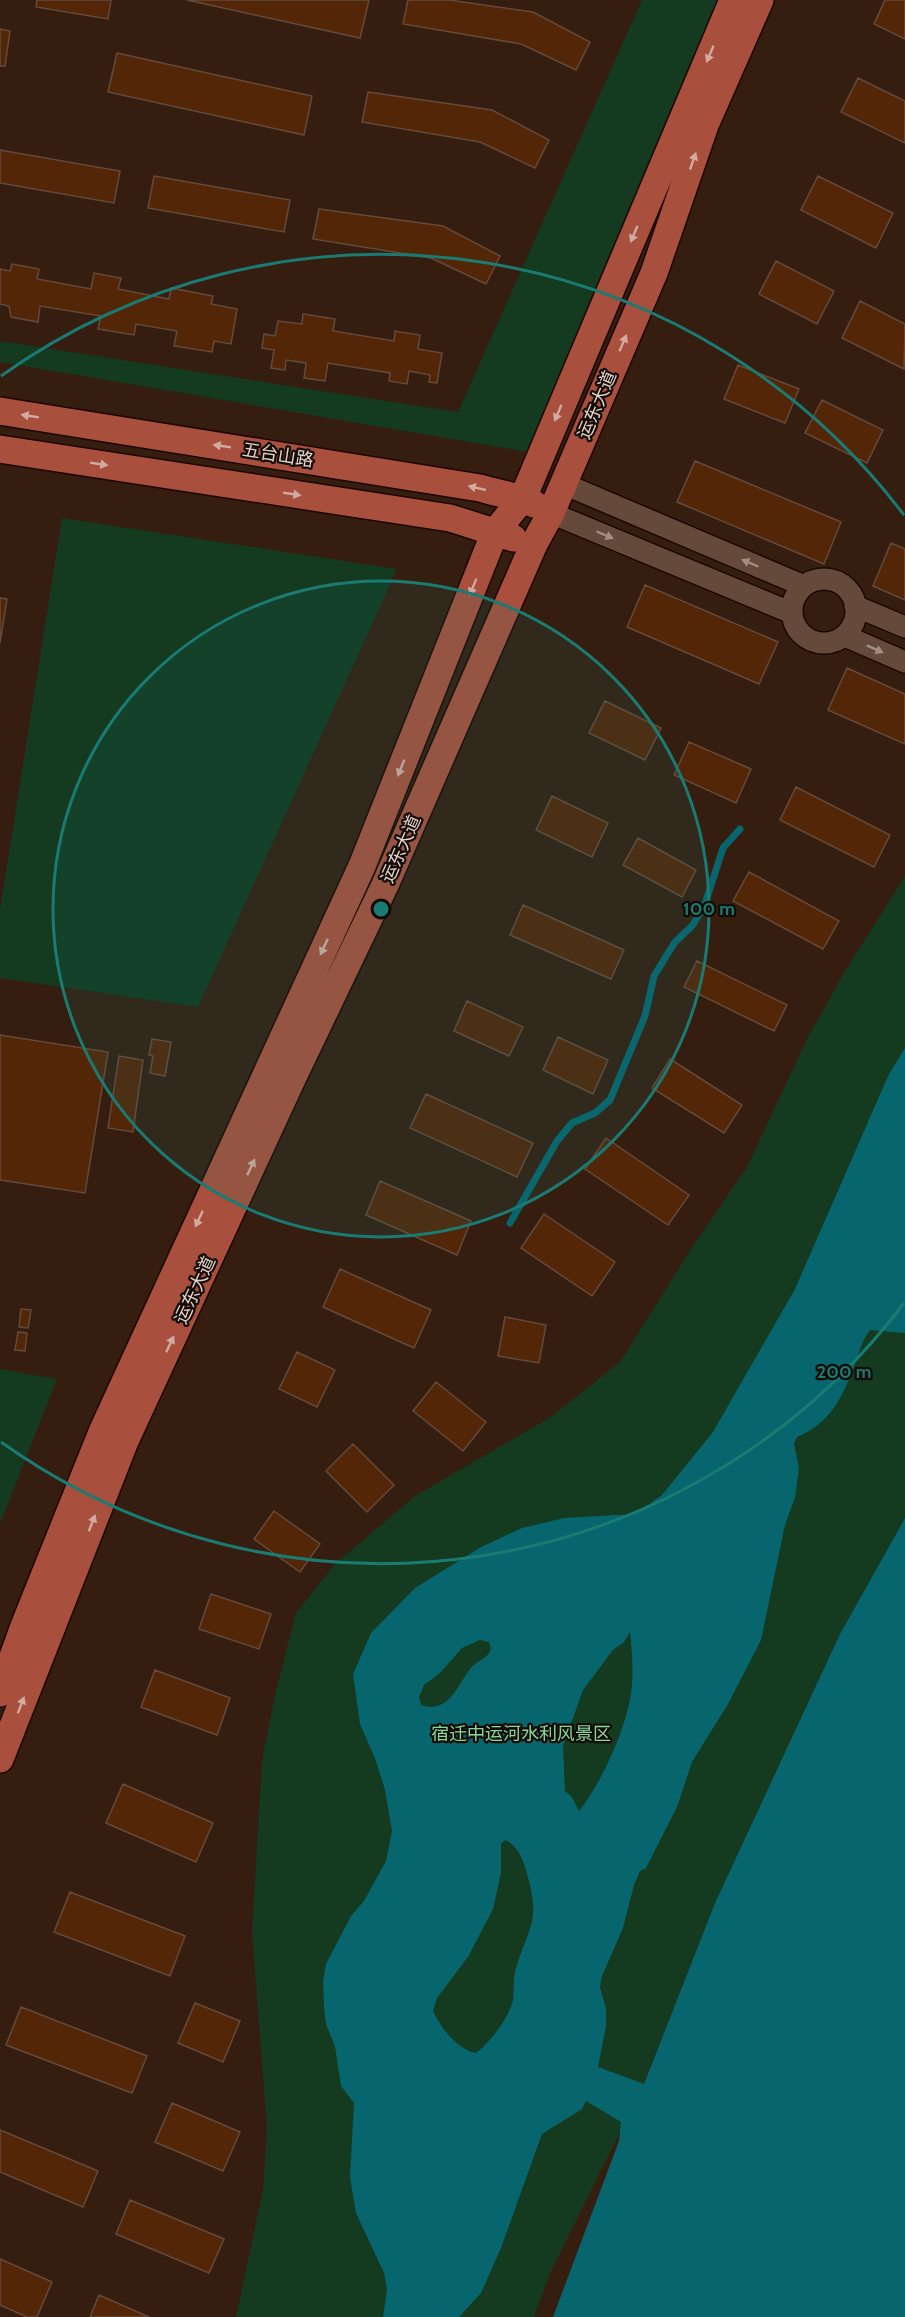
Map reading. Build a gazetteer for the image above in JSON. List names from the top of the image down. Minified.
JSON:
{"streets":{"main road":["运东大道","五台山路"]},"crossings":[["运东大道","五台山路"]],"parks":["宿迁中运河水利风景区"],"rings":["100 m","200 m"]}
